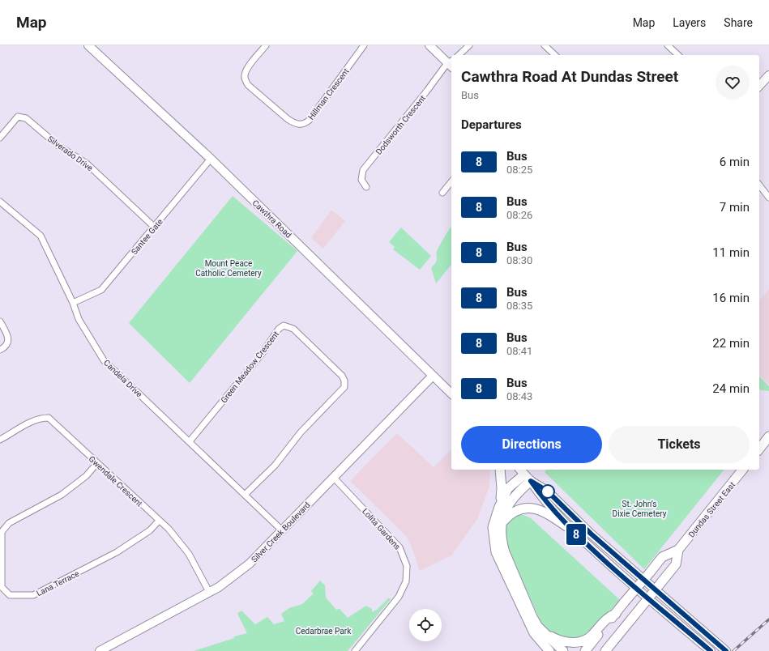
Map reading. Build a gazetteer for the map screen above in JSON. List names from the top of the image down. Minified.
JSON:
{"streets":{"main road":["Cawthra Road","Dundas Street East","Silver Creek Boulevard"],"street":["Hillman Crescent","Dodsworth Crescent","Silverado Drive","Santee Gate","Green Meadow Crescent","Candela Drive","Gwendale Crescent","Lolita Gardens","Lana Terrace"]},"crossings":[["Silverado Drive","Santee Gate"],["Cawthra Road","Santee Gate"],["Cawthra Road","Silver Creek Boulevard"],["Santee Gate","Candela Drive"],["Green Meadow Crescent","Candela Drive"],["Candela Drive","Silver Creek Boulevard"],["Gwendale Crescent","Silver Creek Boulevard"],["Gwendale Crescent","Lana Terrace"],["Lolita Gardens","Silver Creek Boulevard"]],"parks":["Mount Peace Catholic Cemetery","St. John’s Dixie Cemetery","Cedarbrae Park"],"lines":["bus line 8"],"page":{"header":"Map","nav":["Map","Layers","Share"],"on_map":"8","heading":[["Cawthra Road At Dundas Street","Bus"],"Departures"],"list":[{"mark":"8","name":"Bus","note":"08:25","value":"6 min"},{"mark":"8","name":"Bus","note":"08:26","value":"7 min"},{"mark":"8","name":"Bus","note":"08:30","value":"11 min"},{"mark":"8","name":"Bus","note":"08:35","value":"16 min"},{"mark":"8","name":"Bus","note":"08:41","value":"22 min"},{"mark":"8","name":"Bus","note":"08:43","value":"24 min"}],"buttons":["Directions","Tickets"]}}
